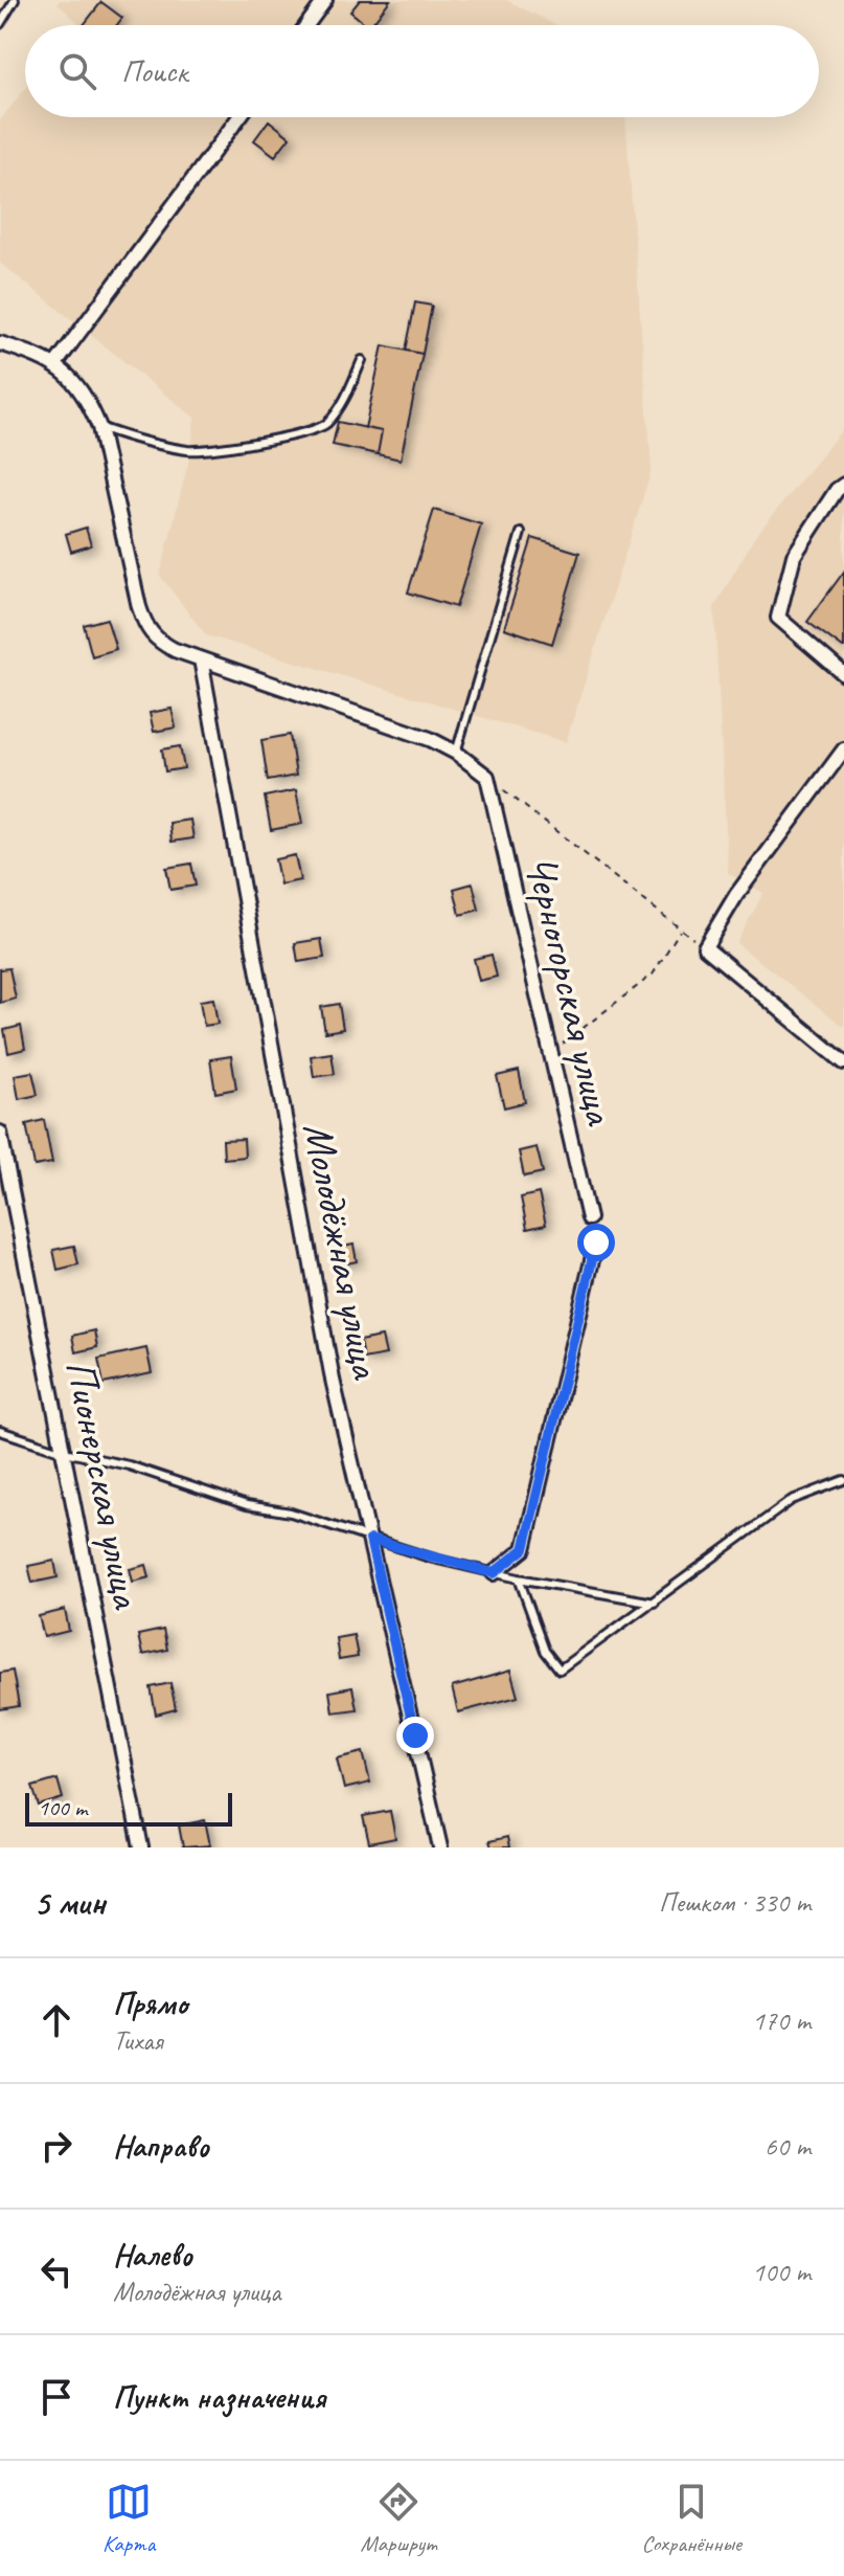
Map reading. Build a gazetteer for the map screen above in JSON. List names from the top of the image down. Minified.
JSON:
{"streets":{"street":["Черногорская улица","Молодёжная улица","Пионерская улица"]},"scale_bar":"100 m","page":{"search":"Поиск","scale":"100 m","heading":["5 мин","Пешком · 330 m"],"list":[["Прямо","Тихая","170 m"],["Направо","60 m"],["Налево","Молодёжная улица","100 m"],"Пункт назначения"],"nav":["Карта","Маршрут","Сохранённые"]}}
